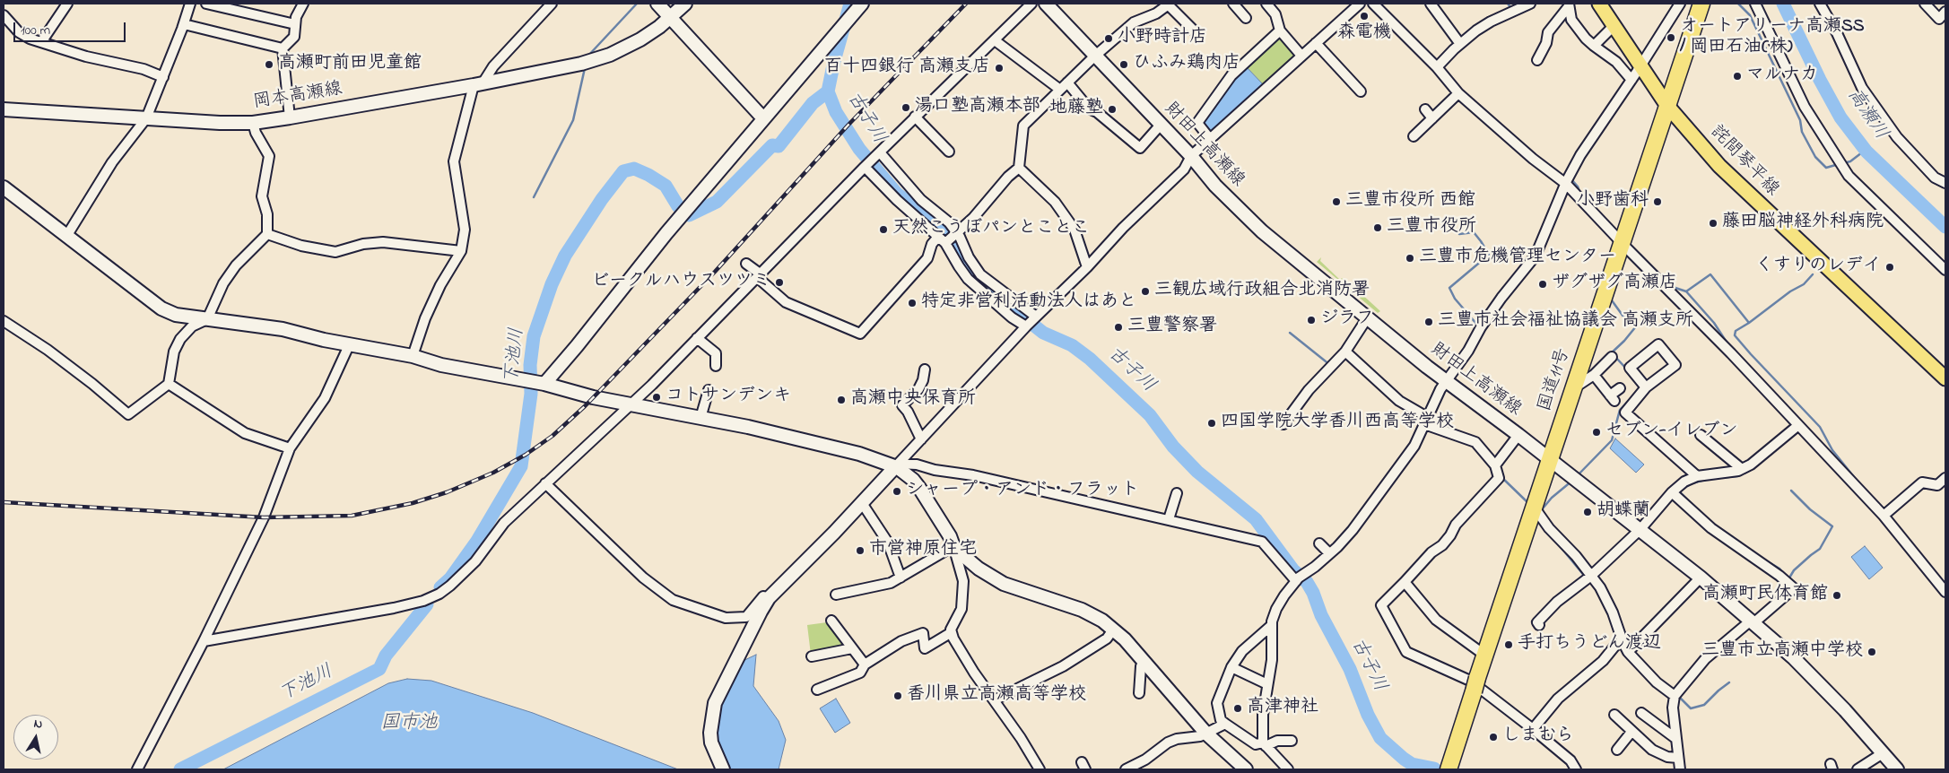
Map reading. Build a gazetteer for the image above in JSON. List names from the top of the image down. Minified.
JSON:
{"streets":{"highway":["国道11号"],"main road":["詫間琴平線"],"street":["岡本高瀬線","財田上高瀬線"]},"crossings":[["財田上高瀬線","国道11号"],["詫間琴平線","国道11号"]],"water":["高瀬川","古子川","下池川","国市池"],"places":["森電機","オートアリーナ高瀬SS / 岡田石油(株)","小野時計店","高瀬町前田児童館","ひふみ鶏肉店","百十四銀行 高瀬支店","マルナカ","湯口塾高瀬本部","地藤塾","三豊市役所 西館","小野歯科","藤田脳神経外科病院","三豊市役所","天然こうぼパンとことこ","三豊市危機管理センター","くすりのレデイ","ビークルハウスツツミ","ザグザグ高瀬店","三観広域行政組合北消防署","特定非営利活動法人はあと","ジラフ","三豊市社会福祉協議会 高瀬支所","三豊警察署","コトサンデンキ","高瀬中央保育所","四国学院大学香川西高等学校","セブン-イレブン","シャープ・アンド・フラット","胡蝶蘭","市営神原住宅","高瀬町民体育館","手打ちうどん渡辺","三豊市立高瀬中学校","香川県立高瀬高等学校","高津神社","しまむら"],"scale_bar":"100 m","north":"top"}
